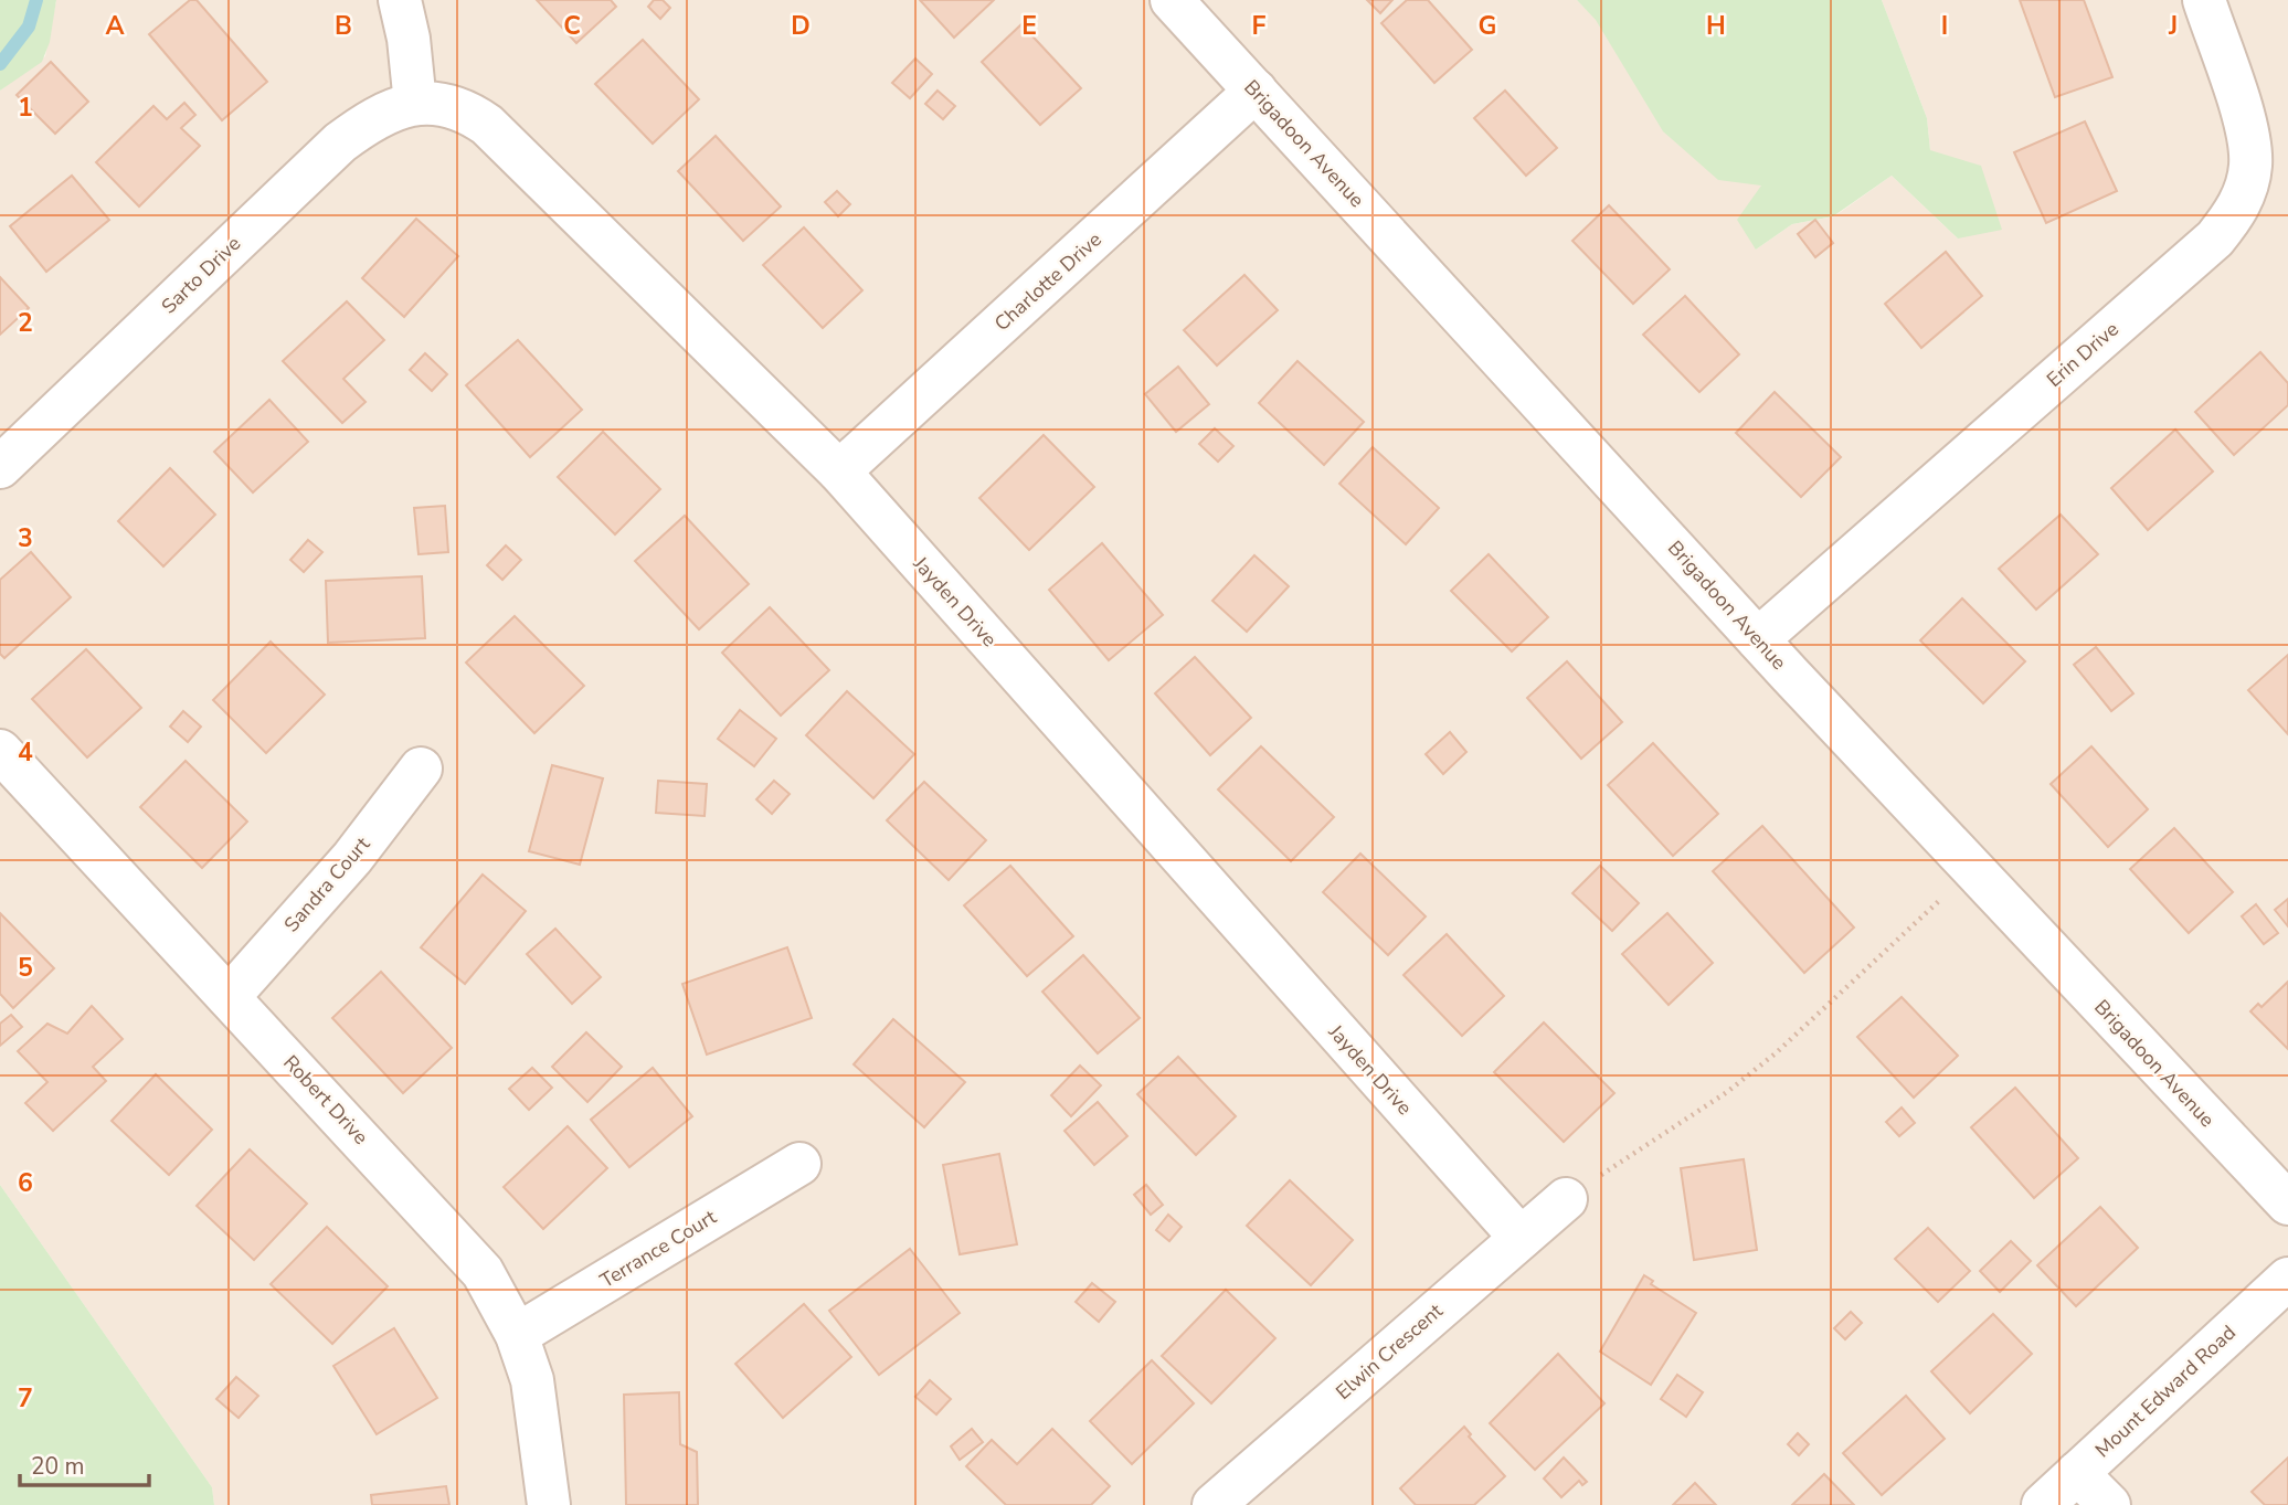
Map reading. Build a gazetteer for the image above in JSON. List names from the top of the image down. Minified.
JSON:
{"streets":{"street":["Brigadoon Avenue","Sarto Drive","Charlotte Drive","Erin Drive","Jayden Drive","Sandra Court","Robert Drive","Terrance Court","Elwin Crescent","Mount Edward Road"]},"crossings":[["Brigadoon Avenue","Charlotte Drive"],["Brigadoon Avenue","Erin Drive"],["Sarto Drive","Jayden Drive"],["Charlotte Drive","Jayden Drive"],["Jayden Drive","Elwin Crescent"],["Sandra Court","Robert Drive"],["Robert Drive","Terrance Court"]],"scale_bar":"20 m","grid":{"columns":["A","B","C","D","E","F","G","H","I","J"],"rows":["1","2","3","4","5","6","7"]}}
